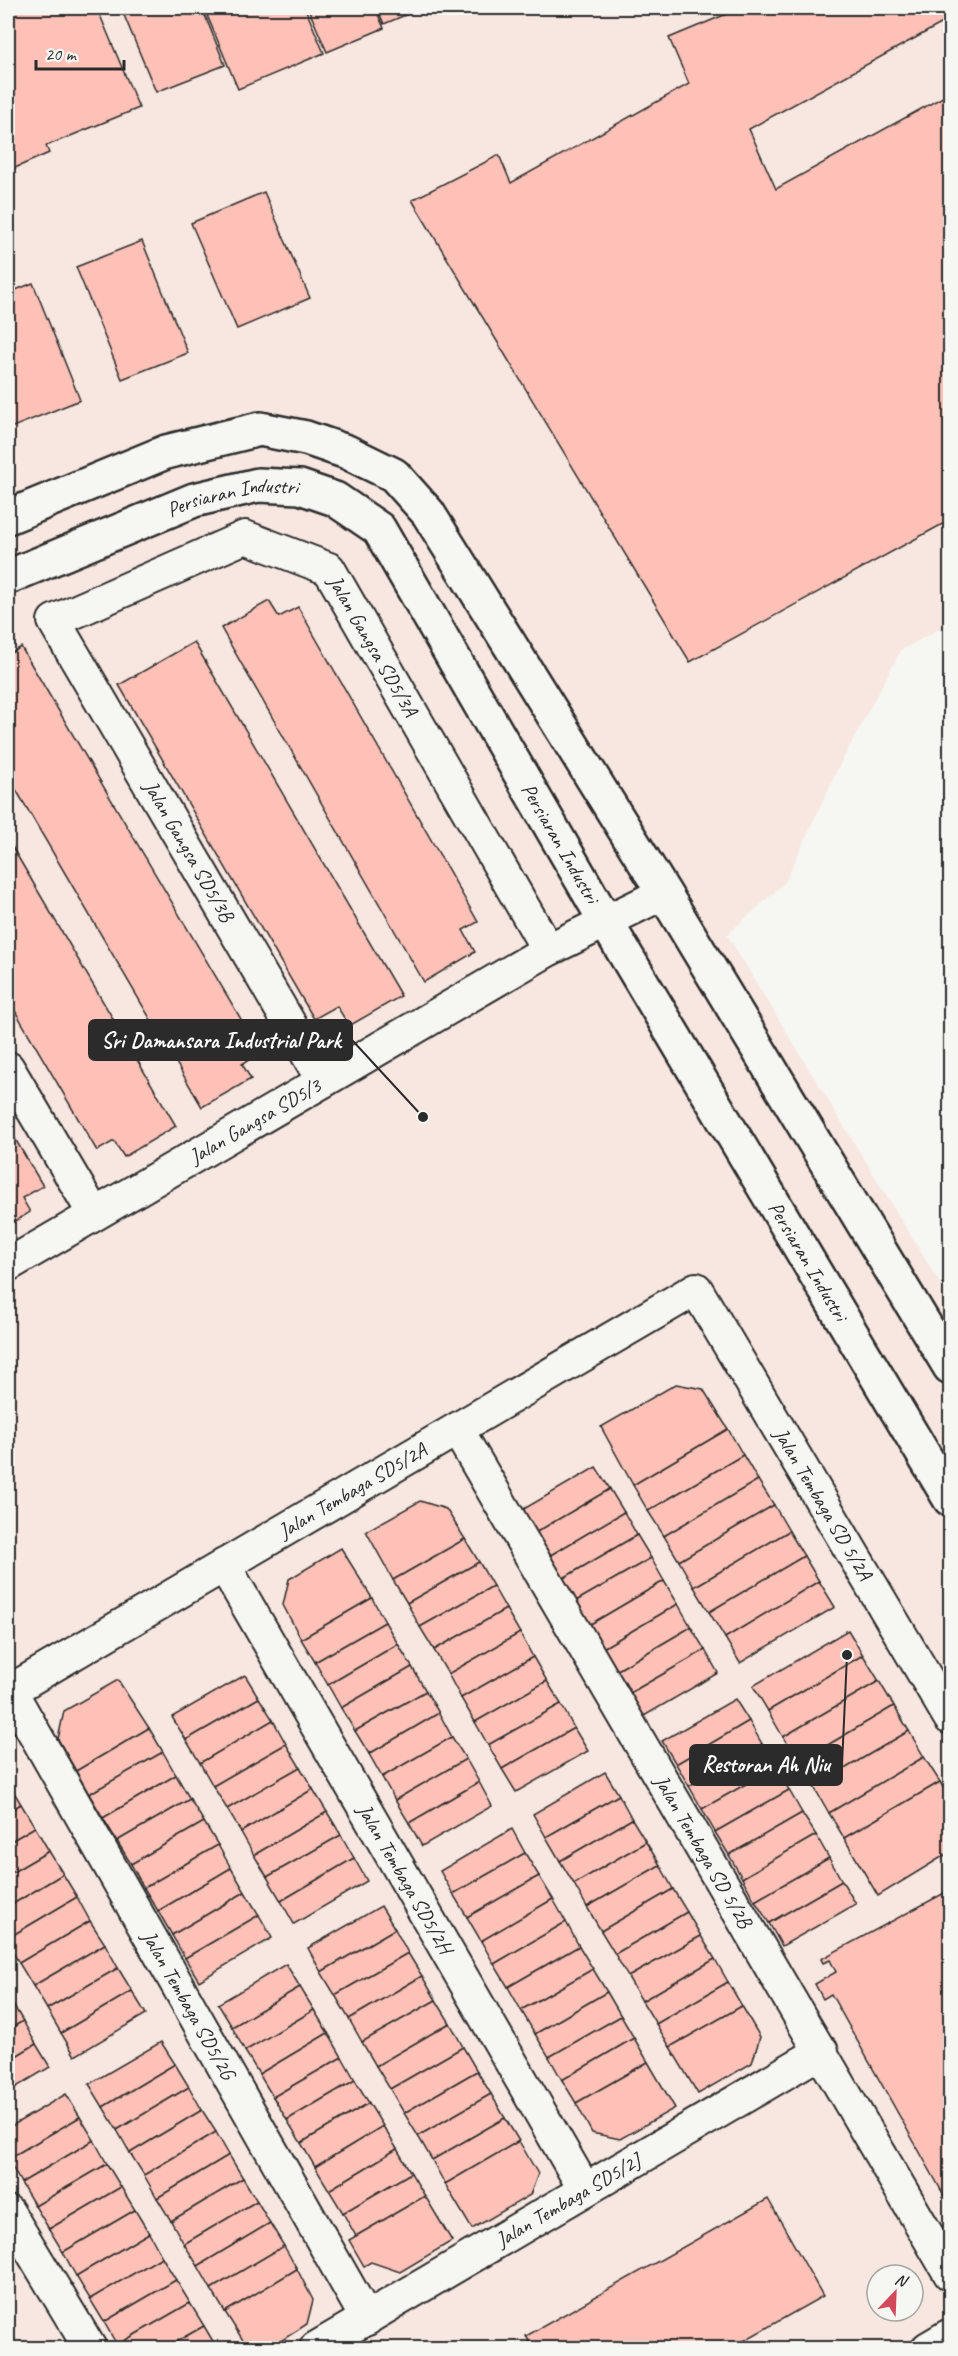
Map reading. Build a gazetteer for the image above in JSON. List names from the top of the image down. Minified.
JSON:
{"streets":{"street":["Persiaran Industri","Jalan Gangsa SD5/3A","Jalan Gangsa SD5/3B","Jalan Gangsa SD5/3","Jalan Tembaga SD5/2A","Jalan Tembaga SD 5/2A","Jalan Tembaga SD 5/2B","Jalan Tembaga SD5/2H","Jalan Tembaga SD5/2G","Jalan Tembaga SD5/2J"]},"crossings":[["Persiaran Industri","Jalan Gangsa SD5/3"],["Jalan Gangsa SD5/3A","Jalan Gangsa SD5/3B"],["Jalan Gangsa SD5/3A","Jalan Gangsa SD5/3"],["Jalan Gangsa SD5/3B","Jalan Gangsa SD5/3"],["Jalan Tembaga SD5/2A","Jalan Tembaga SD 5/2A"],["Jalan Tembaga SD5/2A","Jalan Tembaga SD 5/2B"],["Jalan Tembaga SD5/2A","Jalan Tembaga SD5/2H"],["Jalan Tembaga SD5/2A","Jalan Tembaga SD5/2G"],["Jalan Tembaga SD 5/2B","Jalan Tembaga SD5/2J"],["Jalan Tembaga SD5/2H","Jalan Tembaga SD5/2J"],["Jalan Tembaga SD5/2G","Jalan Tembaga SD5/2J"]],"places":["Sri Damansara Industrial Park","Restoran Ah Niu"],"scale_bar":"20 m","north":"top right"}
